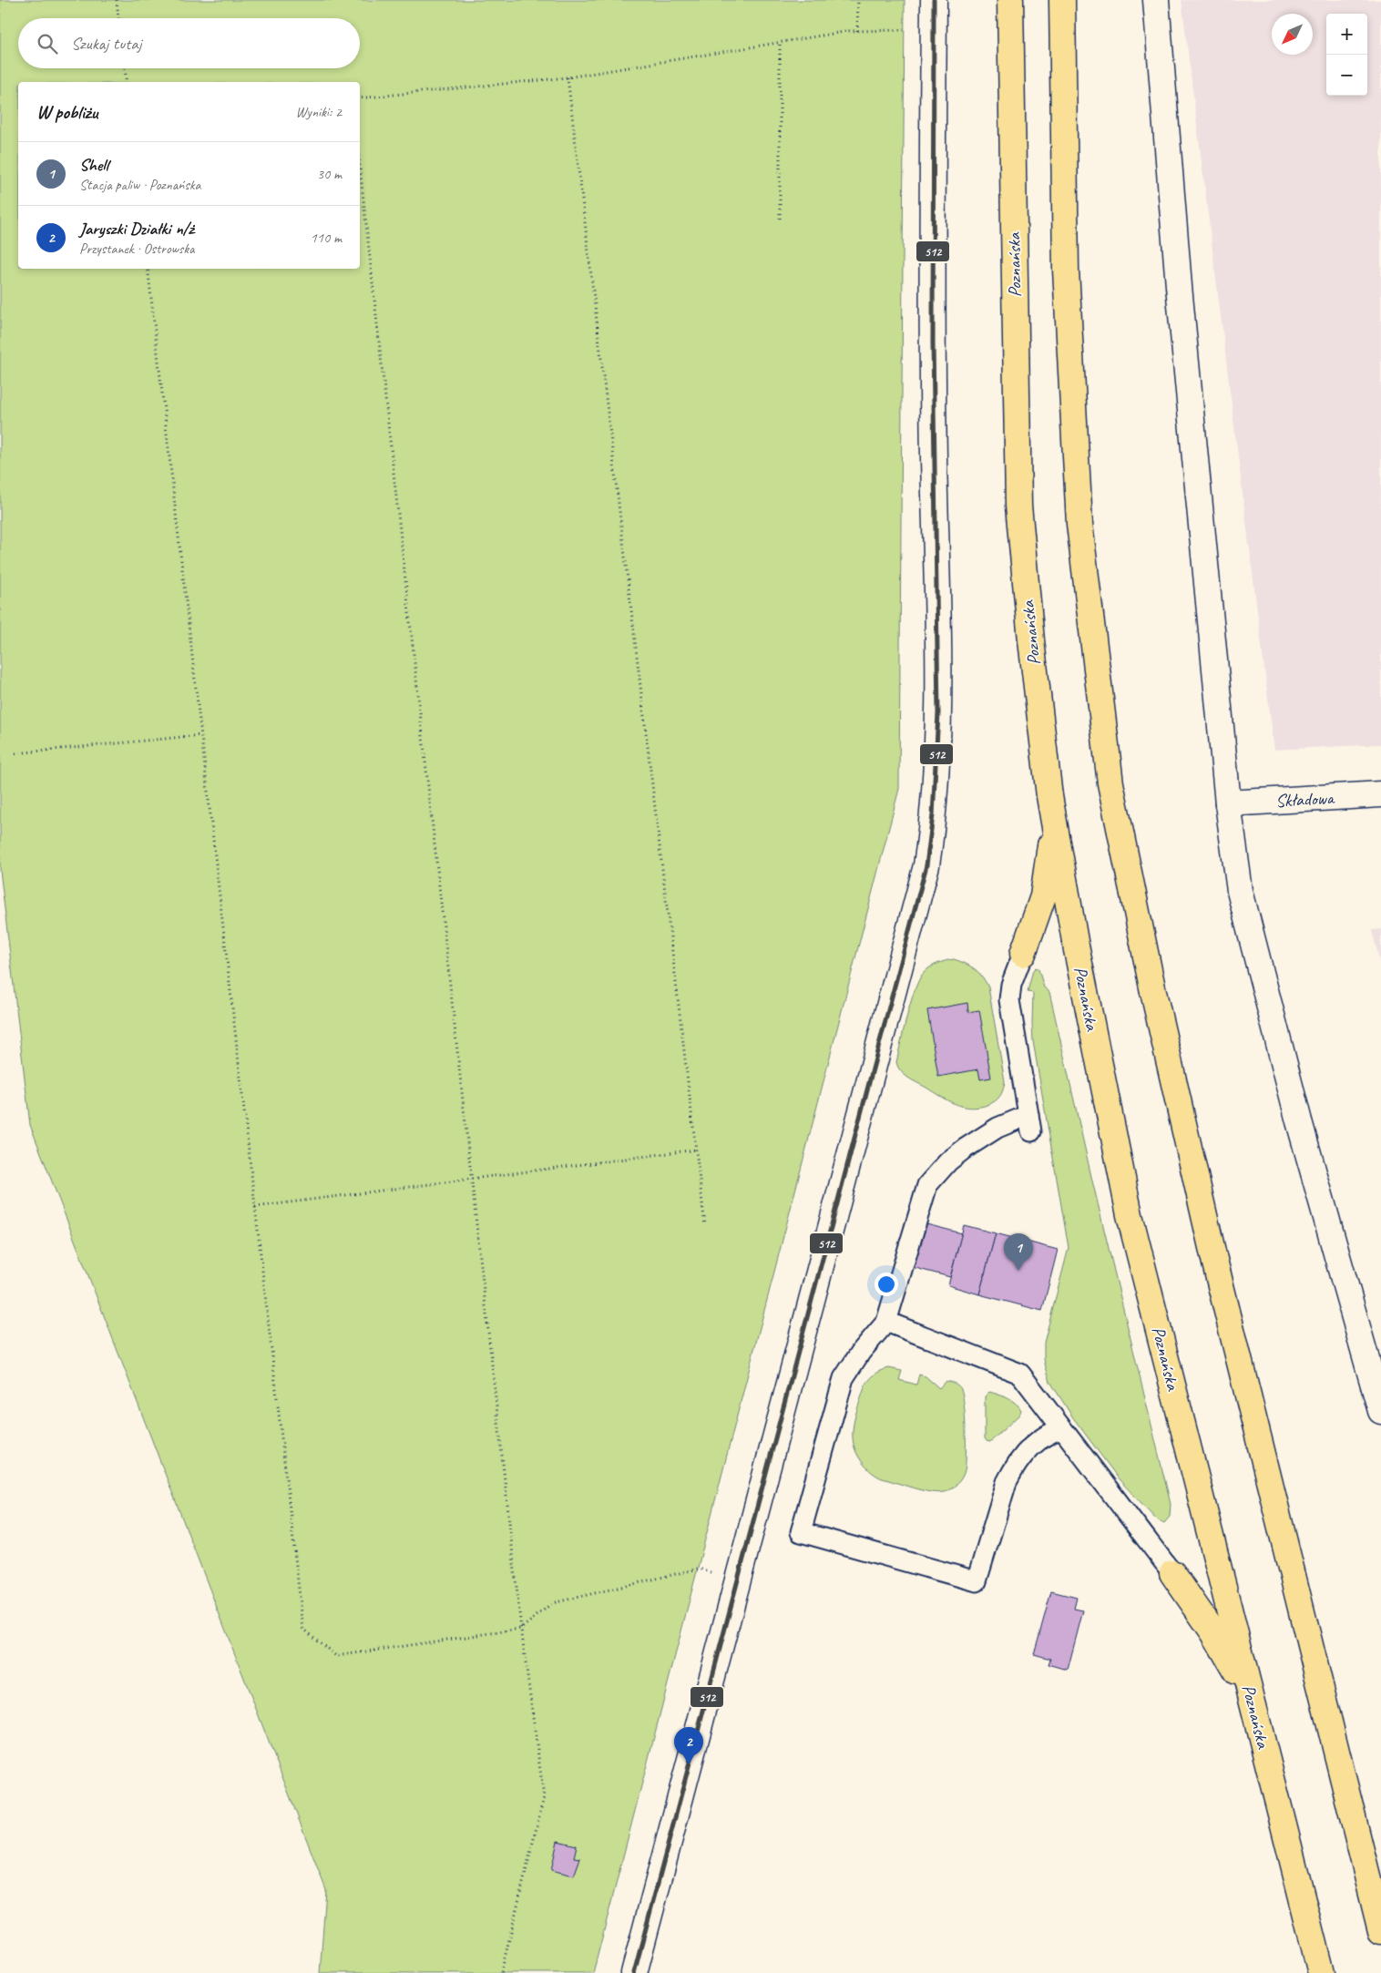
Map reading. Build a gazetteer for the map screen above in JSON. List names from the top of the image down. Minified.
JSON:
{"streets":{"highway":["Poznańska"],"street":["Składowa"]},"lines":["transit line 512"],"north":"bottom left","page":{"map_buttons":["+","−"],"search":"Szukaj tutaj","heading":["W pobliżu","Wyniki: 2"],"list":[{"mark":"1","name":"Shell","note":"Stacja paliw · Poznańska","value":"30 m"},{"mark":"2","name":"Jaryszki Działki n/ż","note":"Przystanek · Ostrowska","value":"110 m"}],"pins":["1","2"]}}
